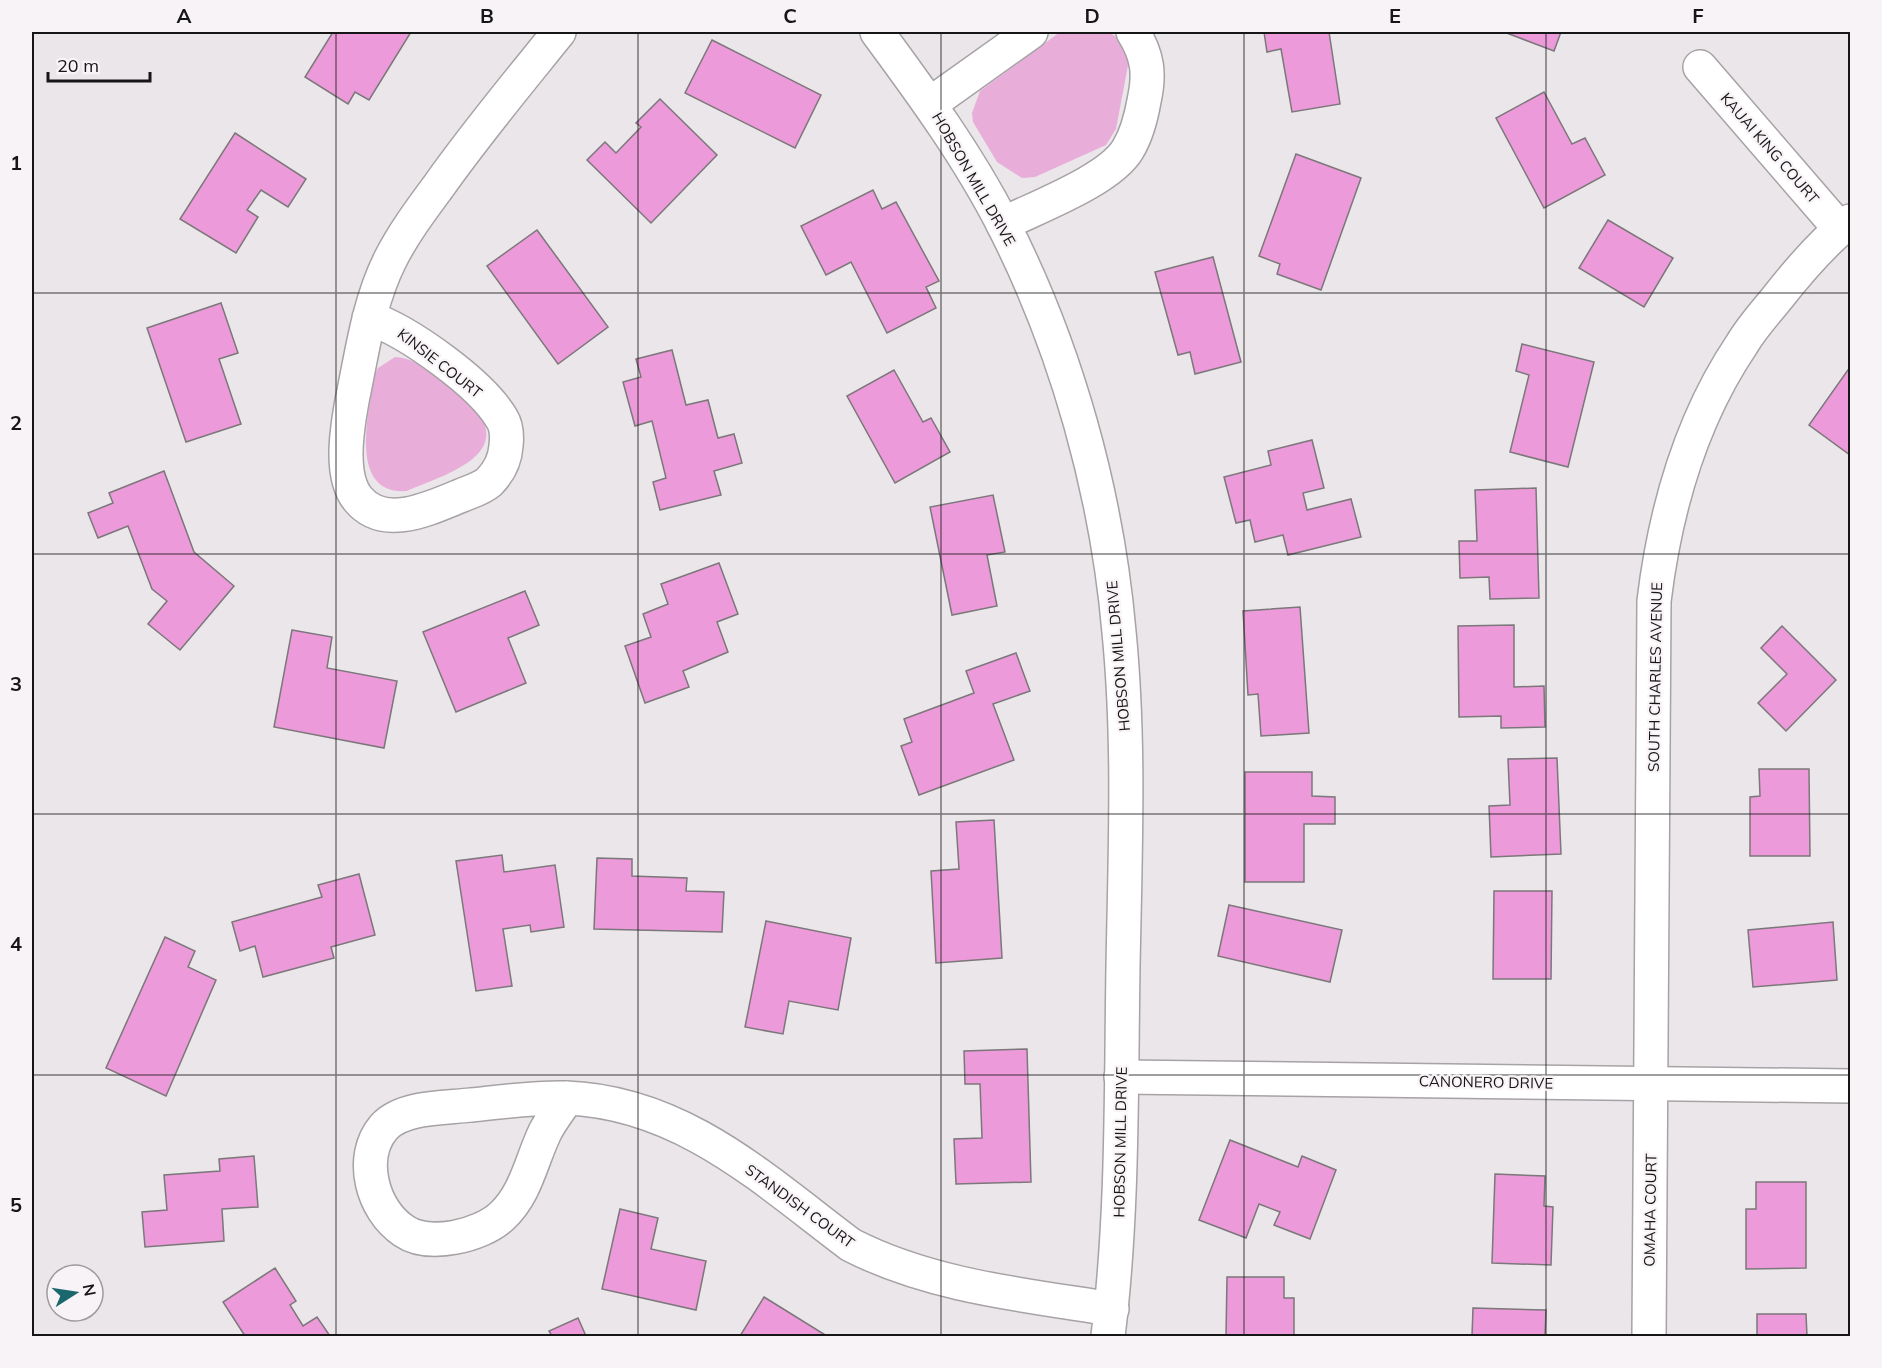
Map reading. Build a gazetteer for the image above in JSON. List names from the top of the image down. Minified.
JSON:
{"streets":{"street":["KAUAI KING COURT","HOBSON MILL DRIVE","KINSIE COURT","SOUTH CHARLES AVENUE","CANONERO DRIVE","STANDISH COURT","OMAHA COURT"]},"crossings":[["KAUAI KING COURT","SOUTH CHARLES AVENUE"],["HOBSON MILL DRIVE","CANONERO DRIVE"],["HOBSON MILL DRIVE","STANDISH COURT"],["SOUTH CHARLES AVENUE","CANONERO DRIVE"],["SOUTH CHARLES AVENUE","OMAHA COURT"],["CANONERO DRIVE","OMAHA COURT"]],"scale_bar":"20 m","north":"right","grid":{"columns":["A","B","C","D","E","F"],"rows":["1","2","3","4","5"]}}
